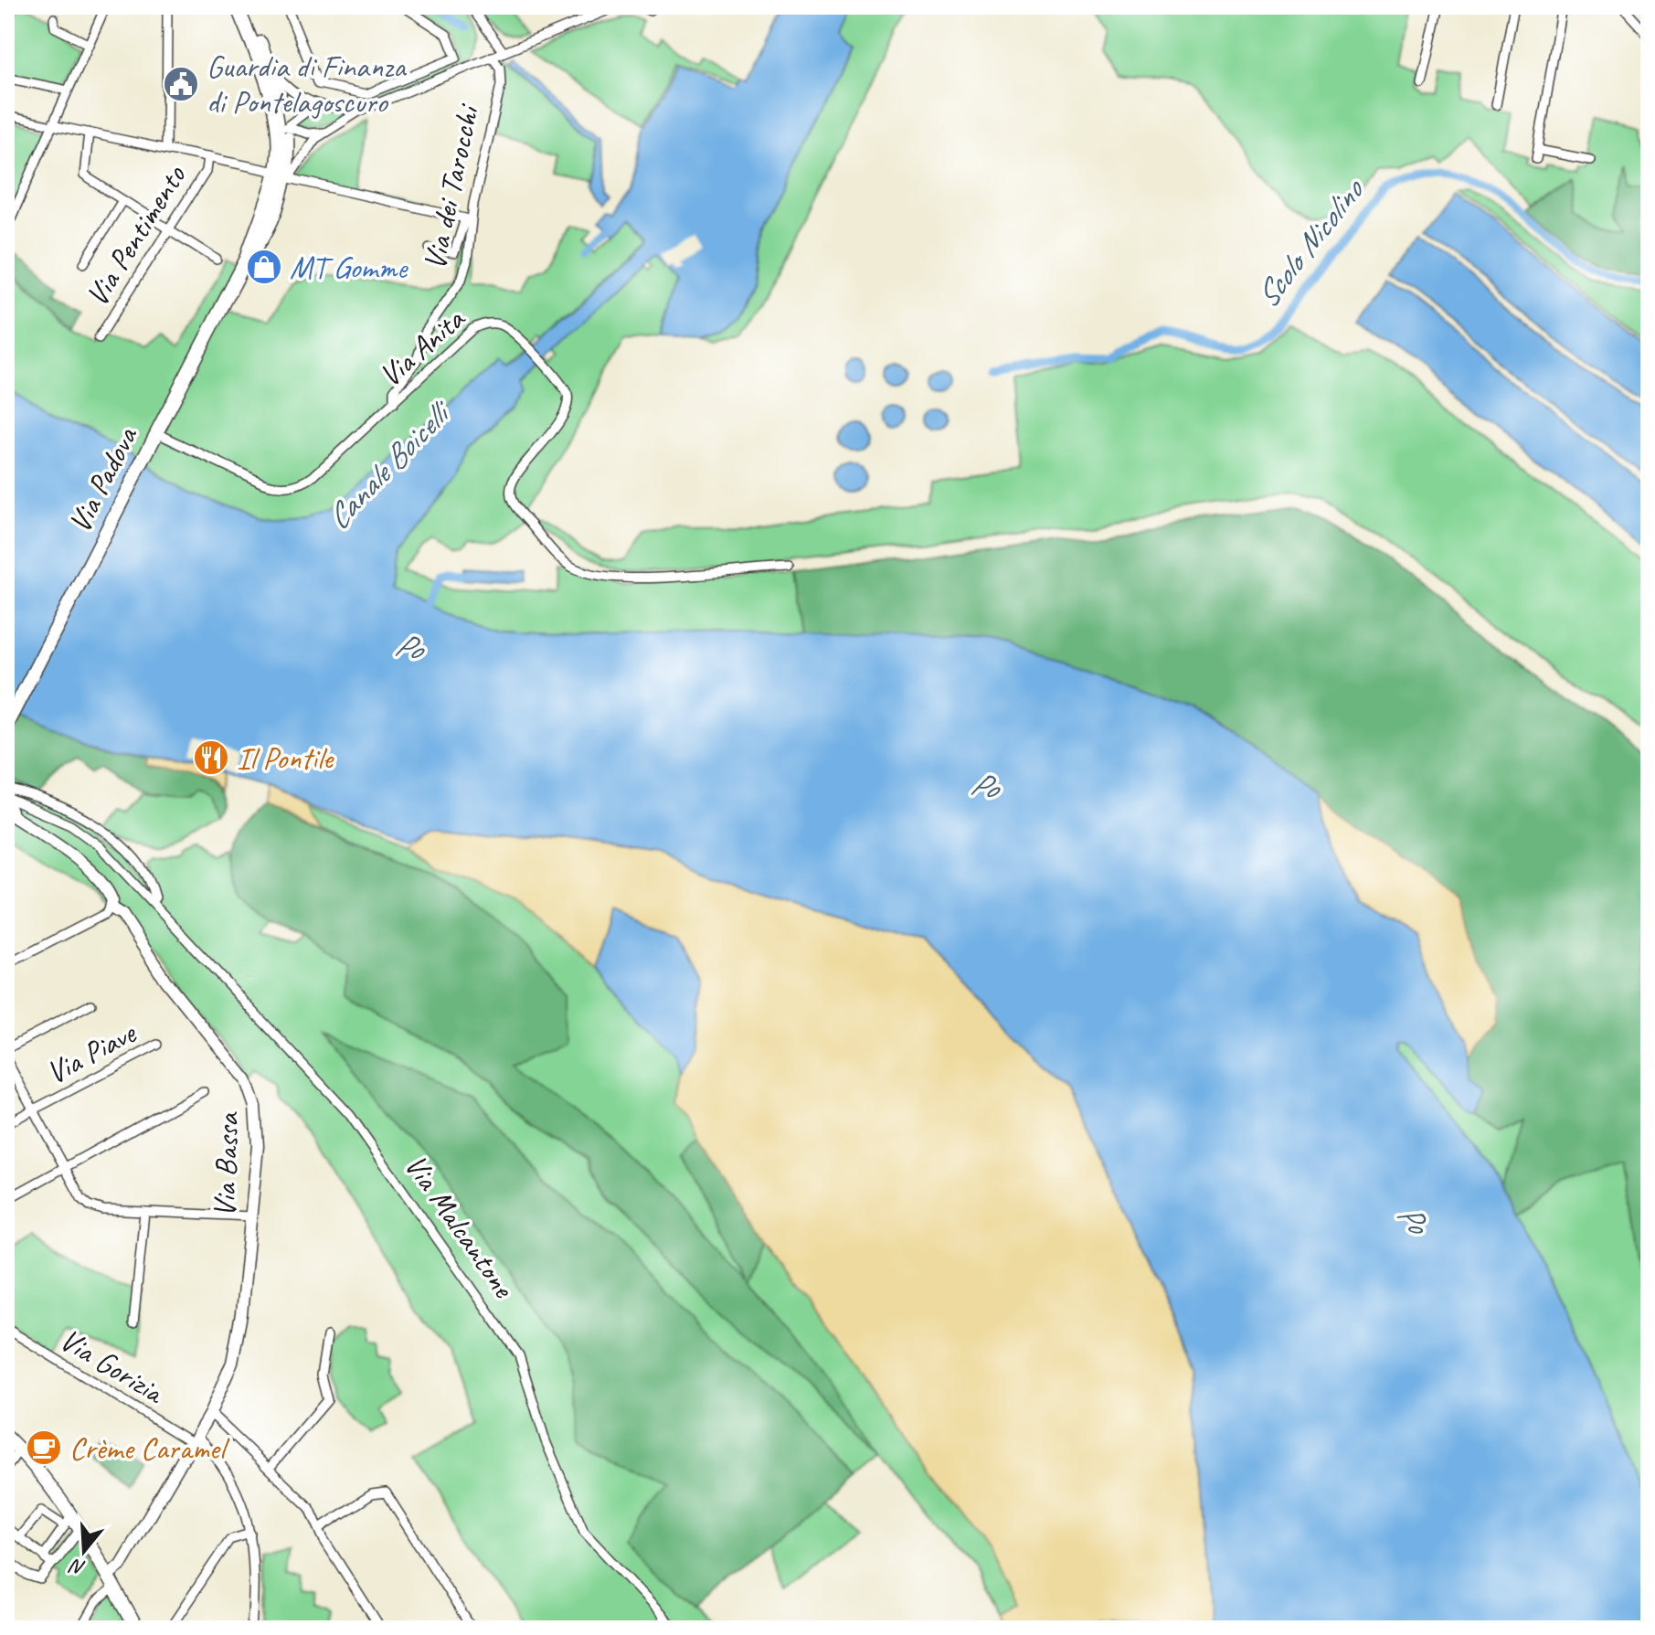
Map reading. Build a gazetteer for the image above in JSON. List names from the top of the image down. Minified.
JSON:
{"streets":{"main road":["Via Padova"],"street":["Via dei Tarocchi","Via Pentimento","Via Anita","Via Piave","Via Bassa","Via Malcantone","Via Gorizia"]},"crossings":[["Via dei Tarocchi","Via Anita"],["Via dei Tarocchi","Via Padova"],["Via Anita","Via Padova"],["Via Bassa","Via Gorizia"]],"water":["Scolo Nicolino","Canale Boicelli","Po"],"places":{"public building":["Guardia di Finanza di Pontelagoscuro"],"shop":["MT Gomme"],"restaurant":["Il Pontile"],"cafe":["Crème Caramel"]},"north":"bottom"}
